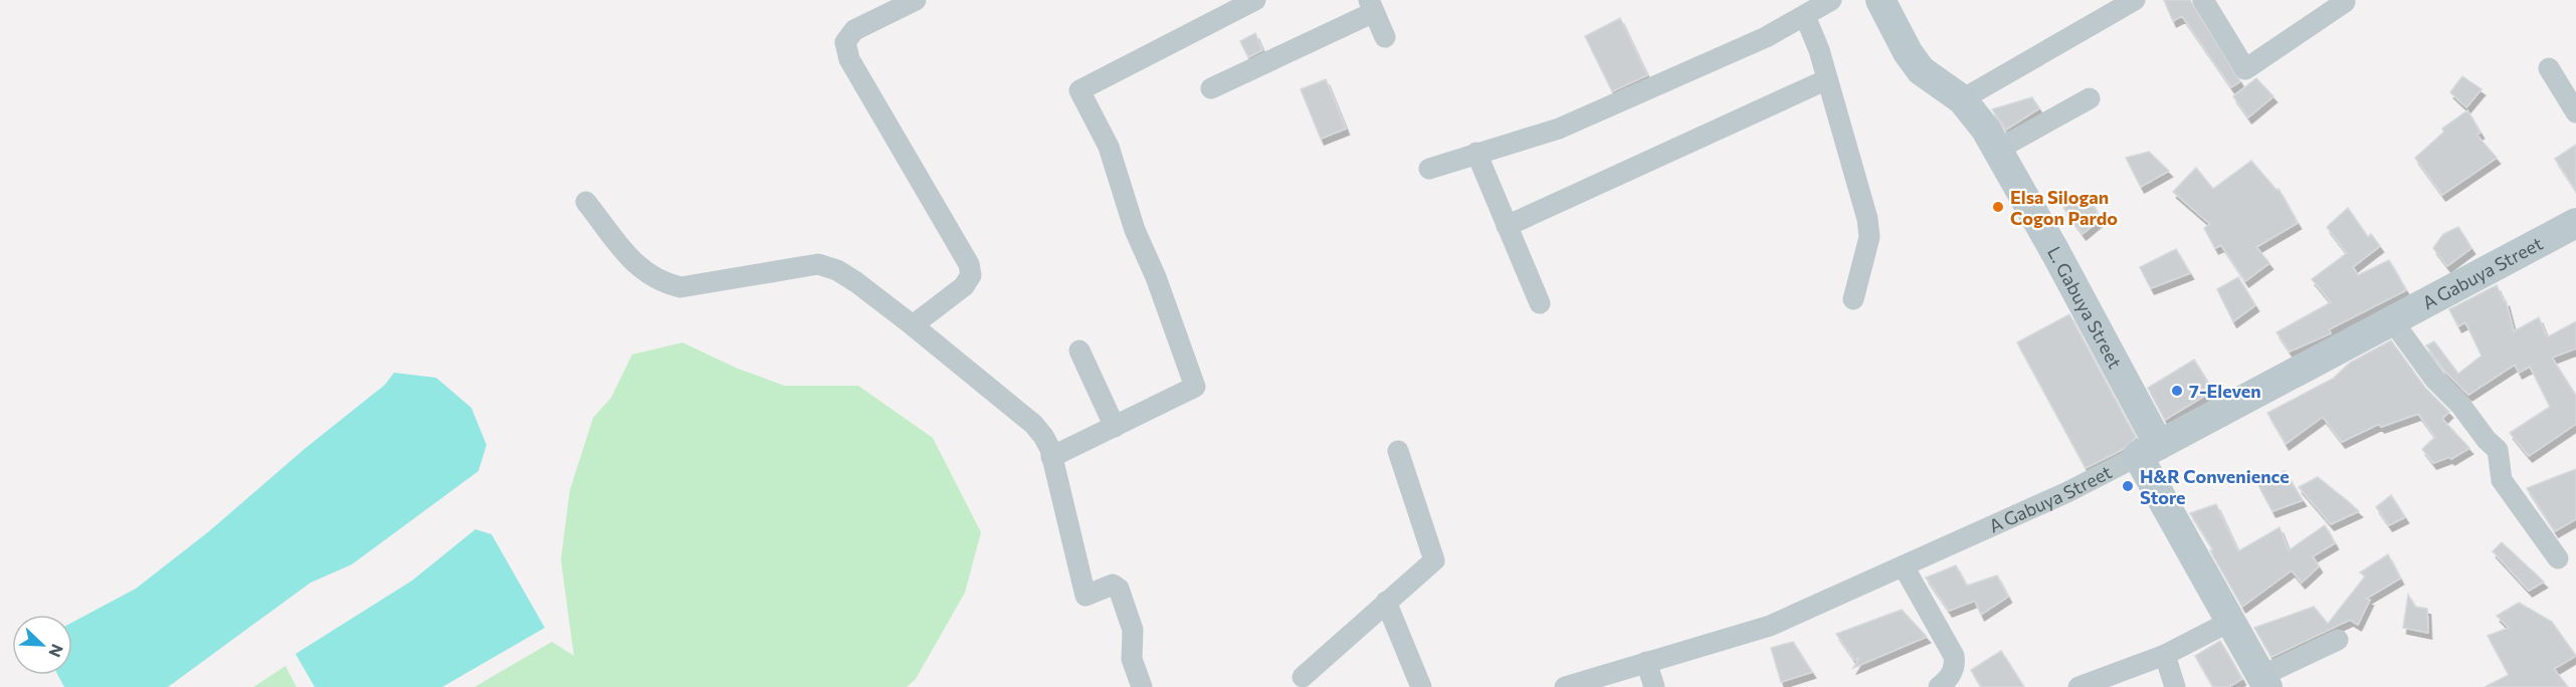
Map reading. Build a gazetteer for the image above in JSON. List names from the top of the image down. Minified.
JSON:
{"streets":{"street":["A Gabuya Street","L. Gabuya Street"]},"crossings":[["A Gabuya Street","L. Gabuya Street"]],"places":["Elsa Silogan Cogon Pardo","7-Eleven","H&R Convenience Store"],"north":"bottom right"}
